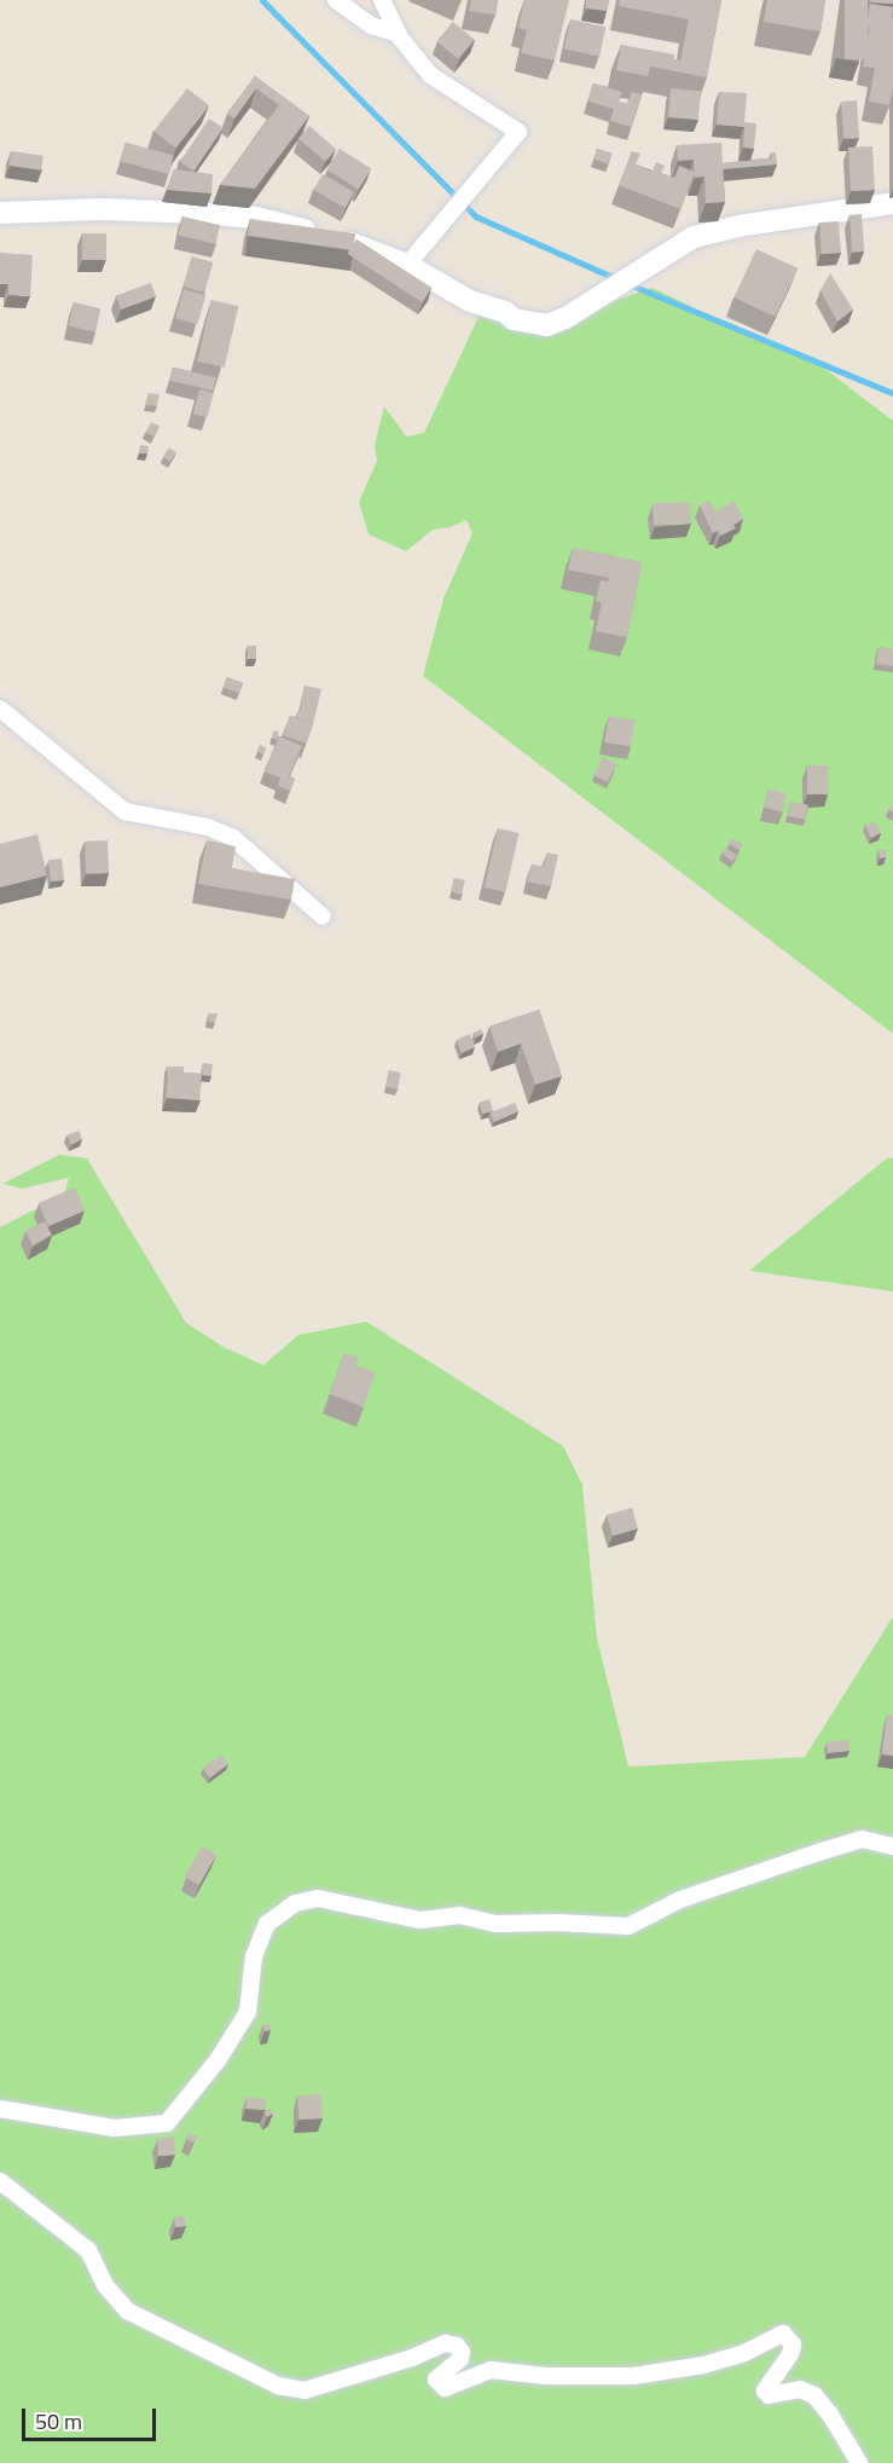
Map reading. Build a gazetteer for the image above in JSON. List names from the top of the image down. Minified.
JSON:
{"scale_bar":"50 m"}
